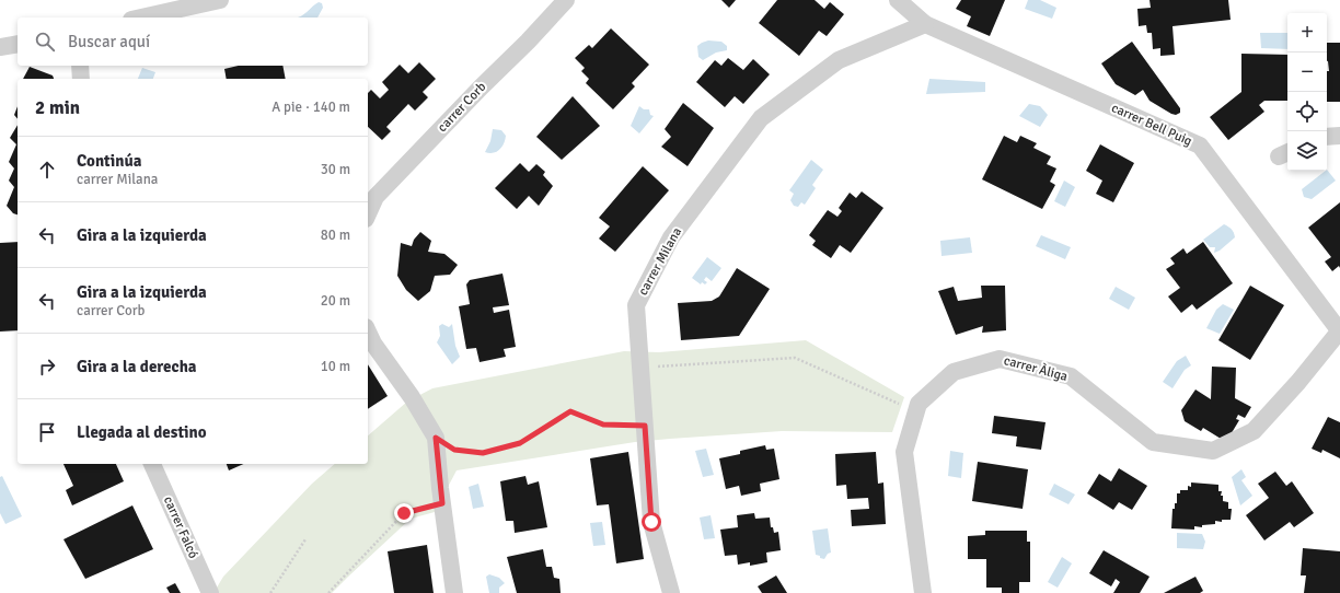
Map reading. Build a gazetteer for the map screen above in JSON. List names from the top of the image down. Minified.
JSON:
{"streets":{"street":["carrer Corb","carrer Bell Puig","carrer Milana","carrer Àliga","carrer Falcó"]},"crossings":[["carrer Bell Puig","carrer Milana"],["carrer Bell Puig","carrer Àliga"]],"page":{"map_buttons":["+","−"],"search":"Buscar aquí","heading":["2 min","A pie · 140 m"],"list":[["Continúa","carrer Milana","30 m"],["Gira a la izquierda","80 m"],["Gira a la izquierda","carrer Corb","20 m"],["Gira a la derecha","10 m"],"Llegada al destino"]}}
